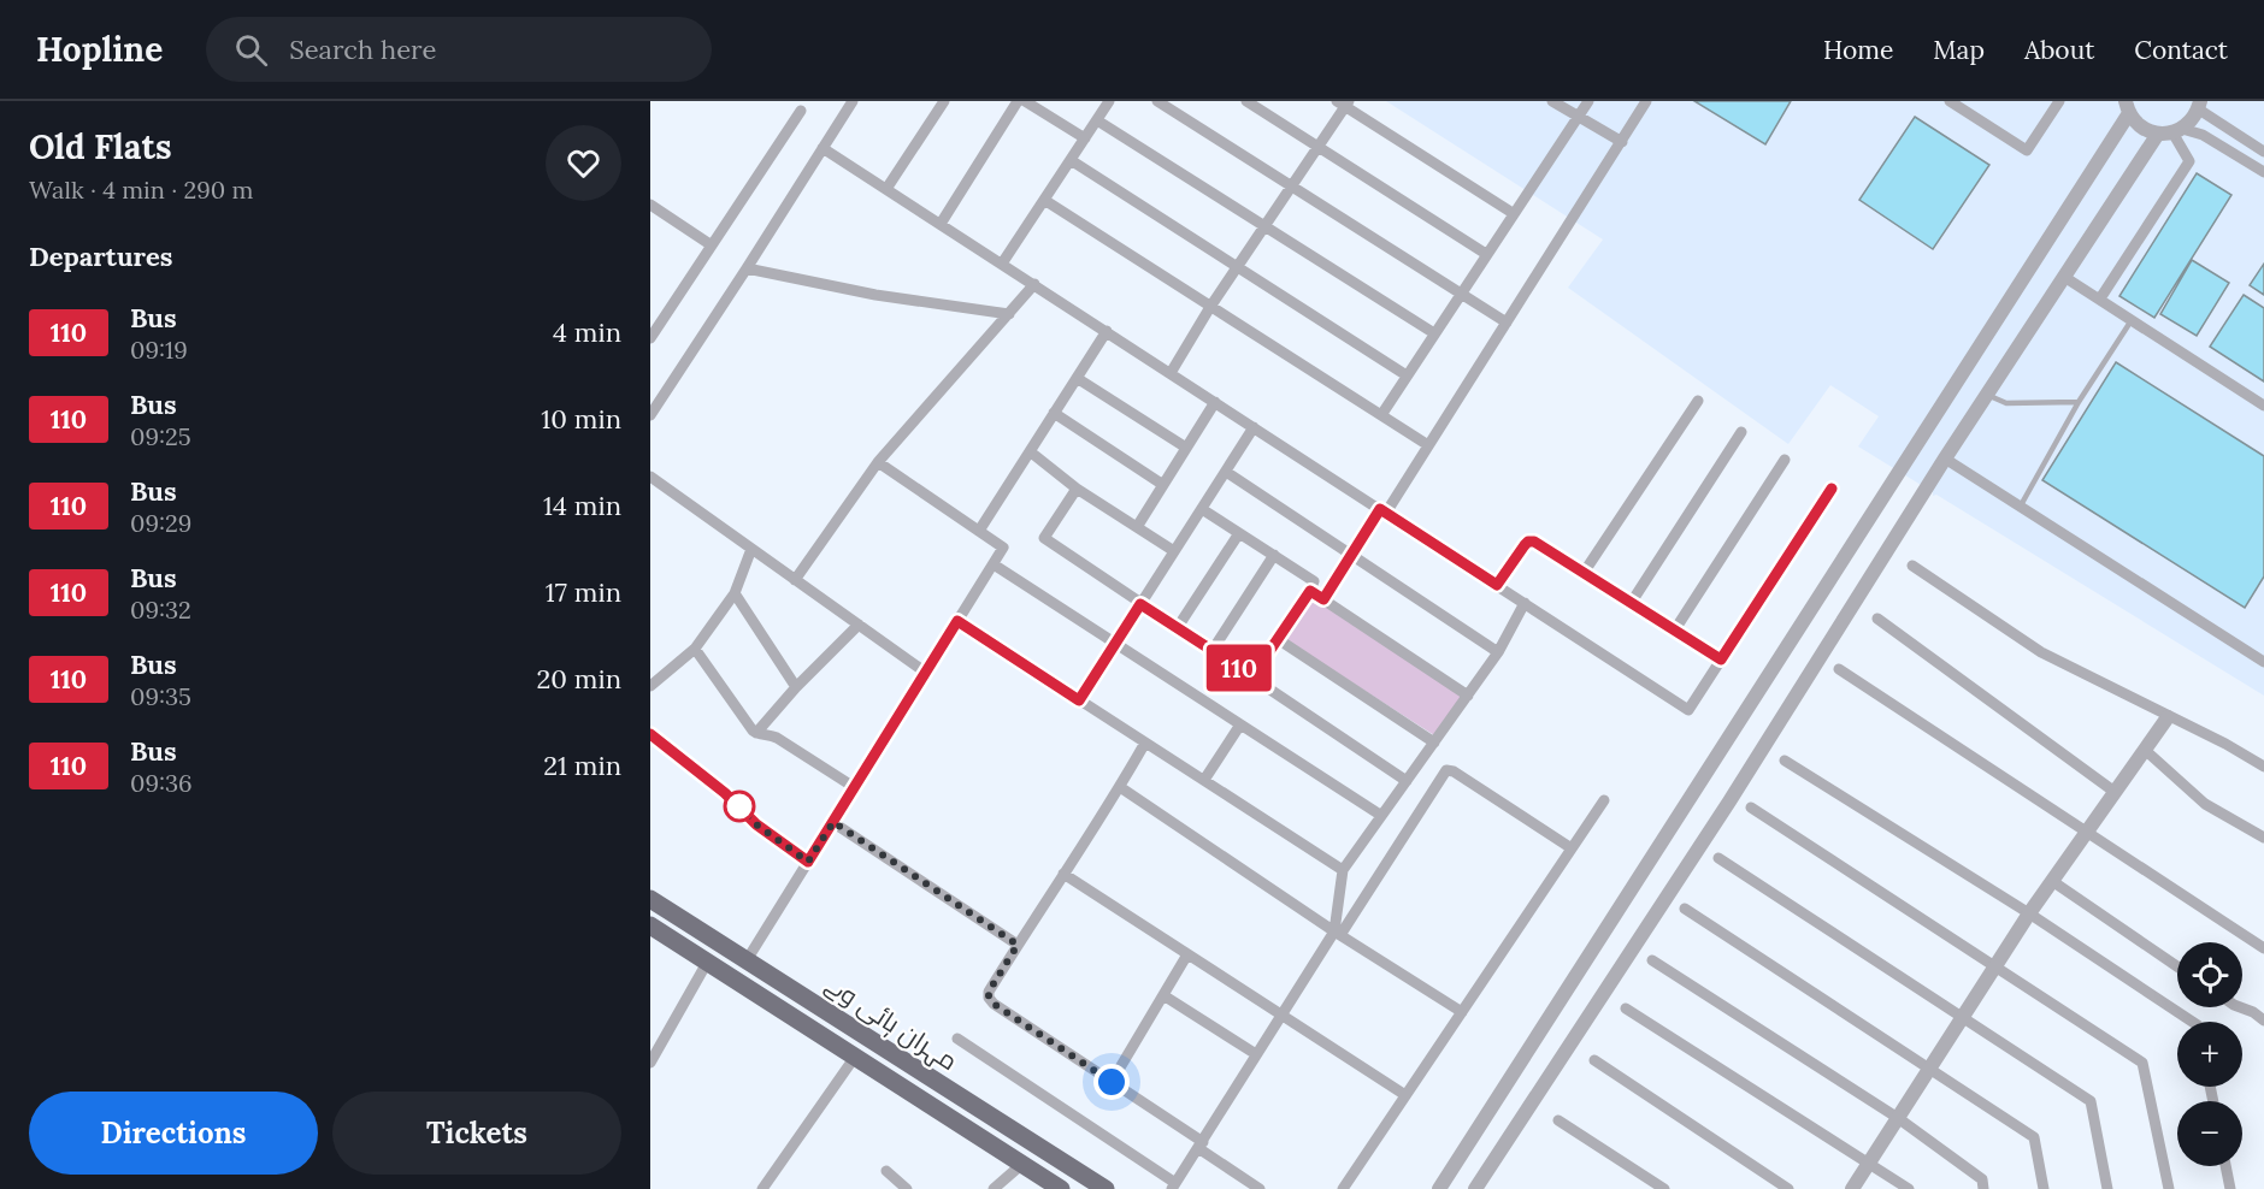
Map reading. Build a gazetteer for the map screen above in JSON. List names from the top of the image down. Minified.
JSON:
{"streets":{"main road":["مہران ہائی وے"]},"lines":["bus line 110"],"page":{"header":"Hopline","search":"Search here","nav":["Home","Map","About","Contact"],"heading":[["Old Flats","Walk · 4 min · 290 m"],"Departures"],"on_map":"110","list":[{"mark":"110","name":"Bus","note":"09:19","value":"4 min"},{"mark":"110","name":"Bus","note":"09:25","value":"10 min"},{"mark":"110","name":"Bus","note":"09:29","value":"14 min"},{"mark":"110","name":"Bus","note":"09:32","value":"17 min"},{"mark":"110","name":"Bus","note":"09:35","value":"20 min"},{"mark":"110","name":"Bus","note":"09:36","value":"21 min"}],"map_buttons":["+","−"],"buttons":["Directions","Tickets"]}}
